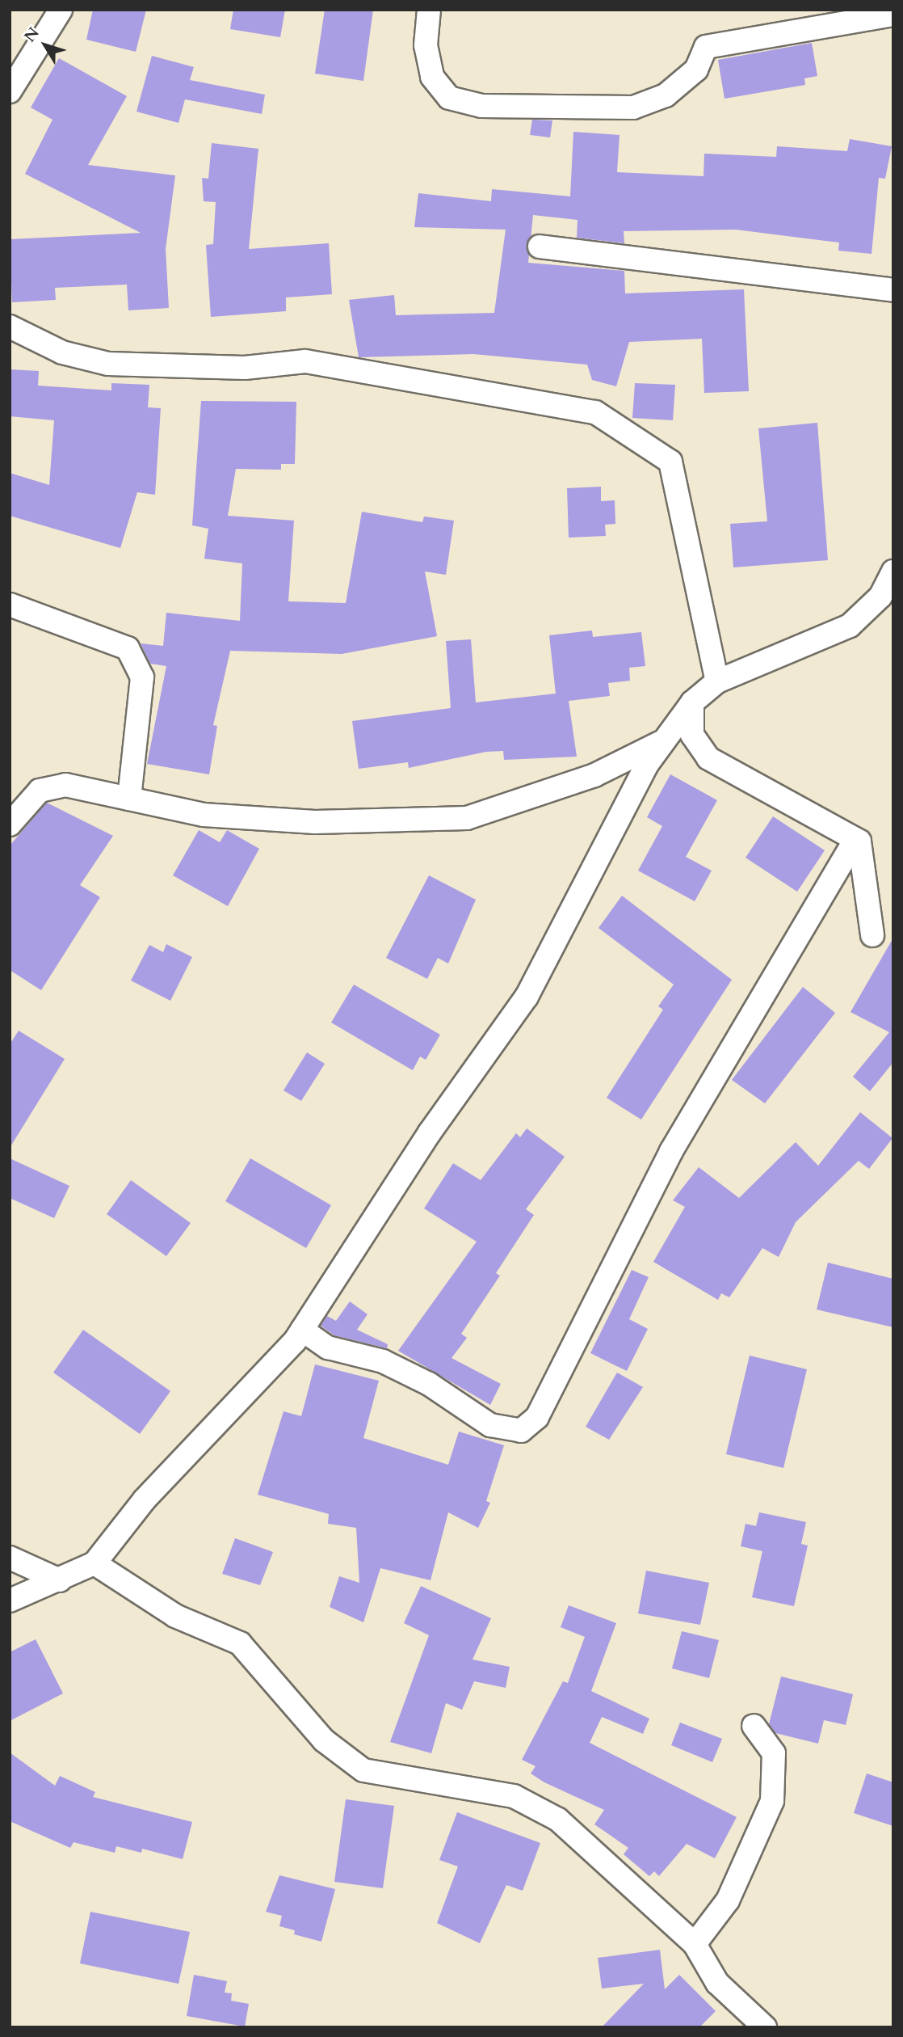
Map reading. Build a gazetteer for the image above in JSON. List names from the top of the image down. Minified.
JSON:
{"north":"top left"}
